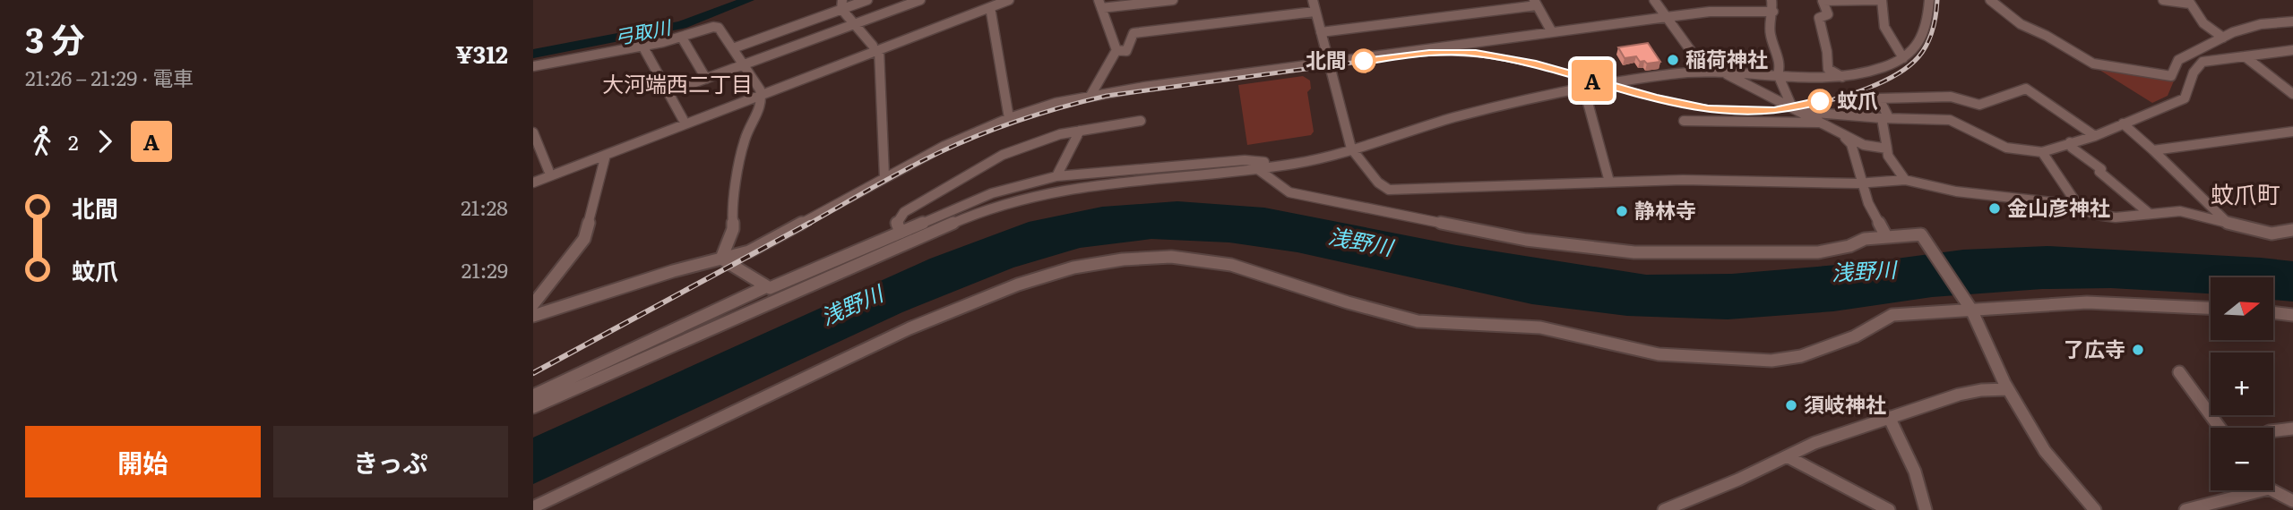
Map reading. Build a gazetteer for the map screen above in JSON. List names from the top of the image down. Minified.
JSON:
{"districts":["大河端西二丁目","蚊爪町"],"water":["弓取川","浅野川"],"places":["稲荷神社","北間","蚊爪","金山彦神社","静林寺","了広寺","須岐神社"],"north":"right","page":{"heading":["3 分","21:26 – 21:29 · 電車","¥312"],"on_map":"A","legs":["2","A"],"list":[{"name":"北間","value":"21:28"},{"name":"蚊爪","value":"21:29"}],"map_buttons":["+","−"],"buttons":["開始","きっぷ"]}}
